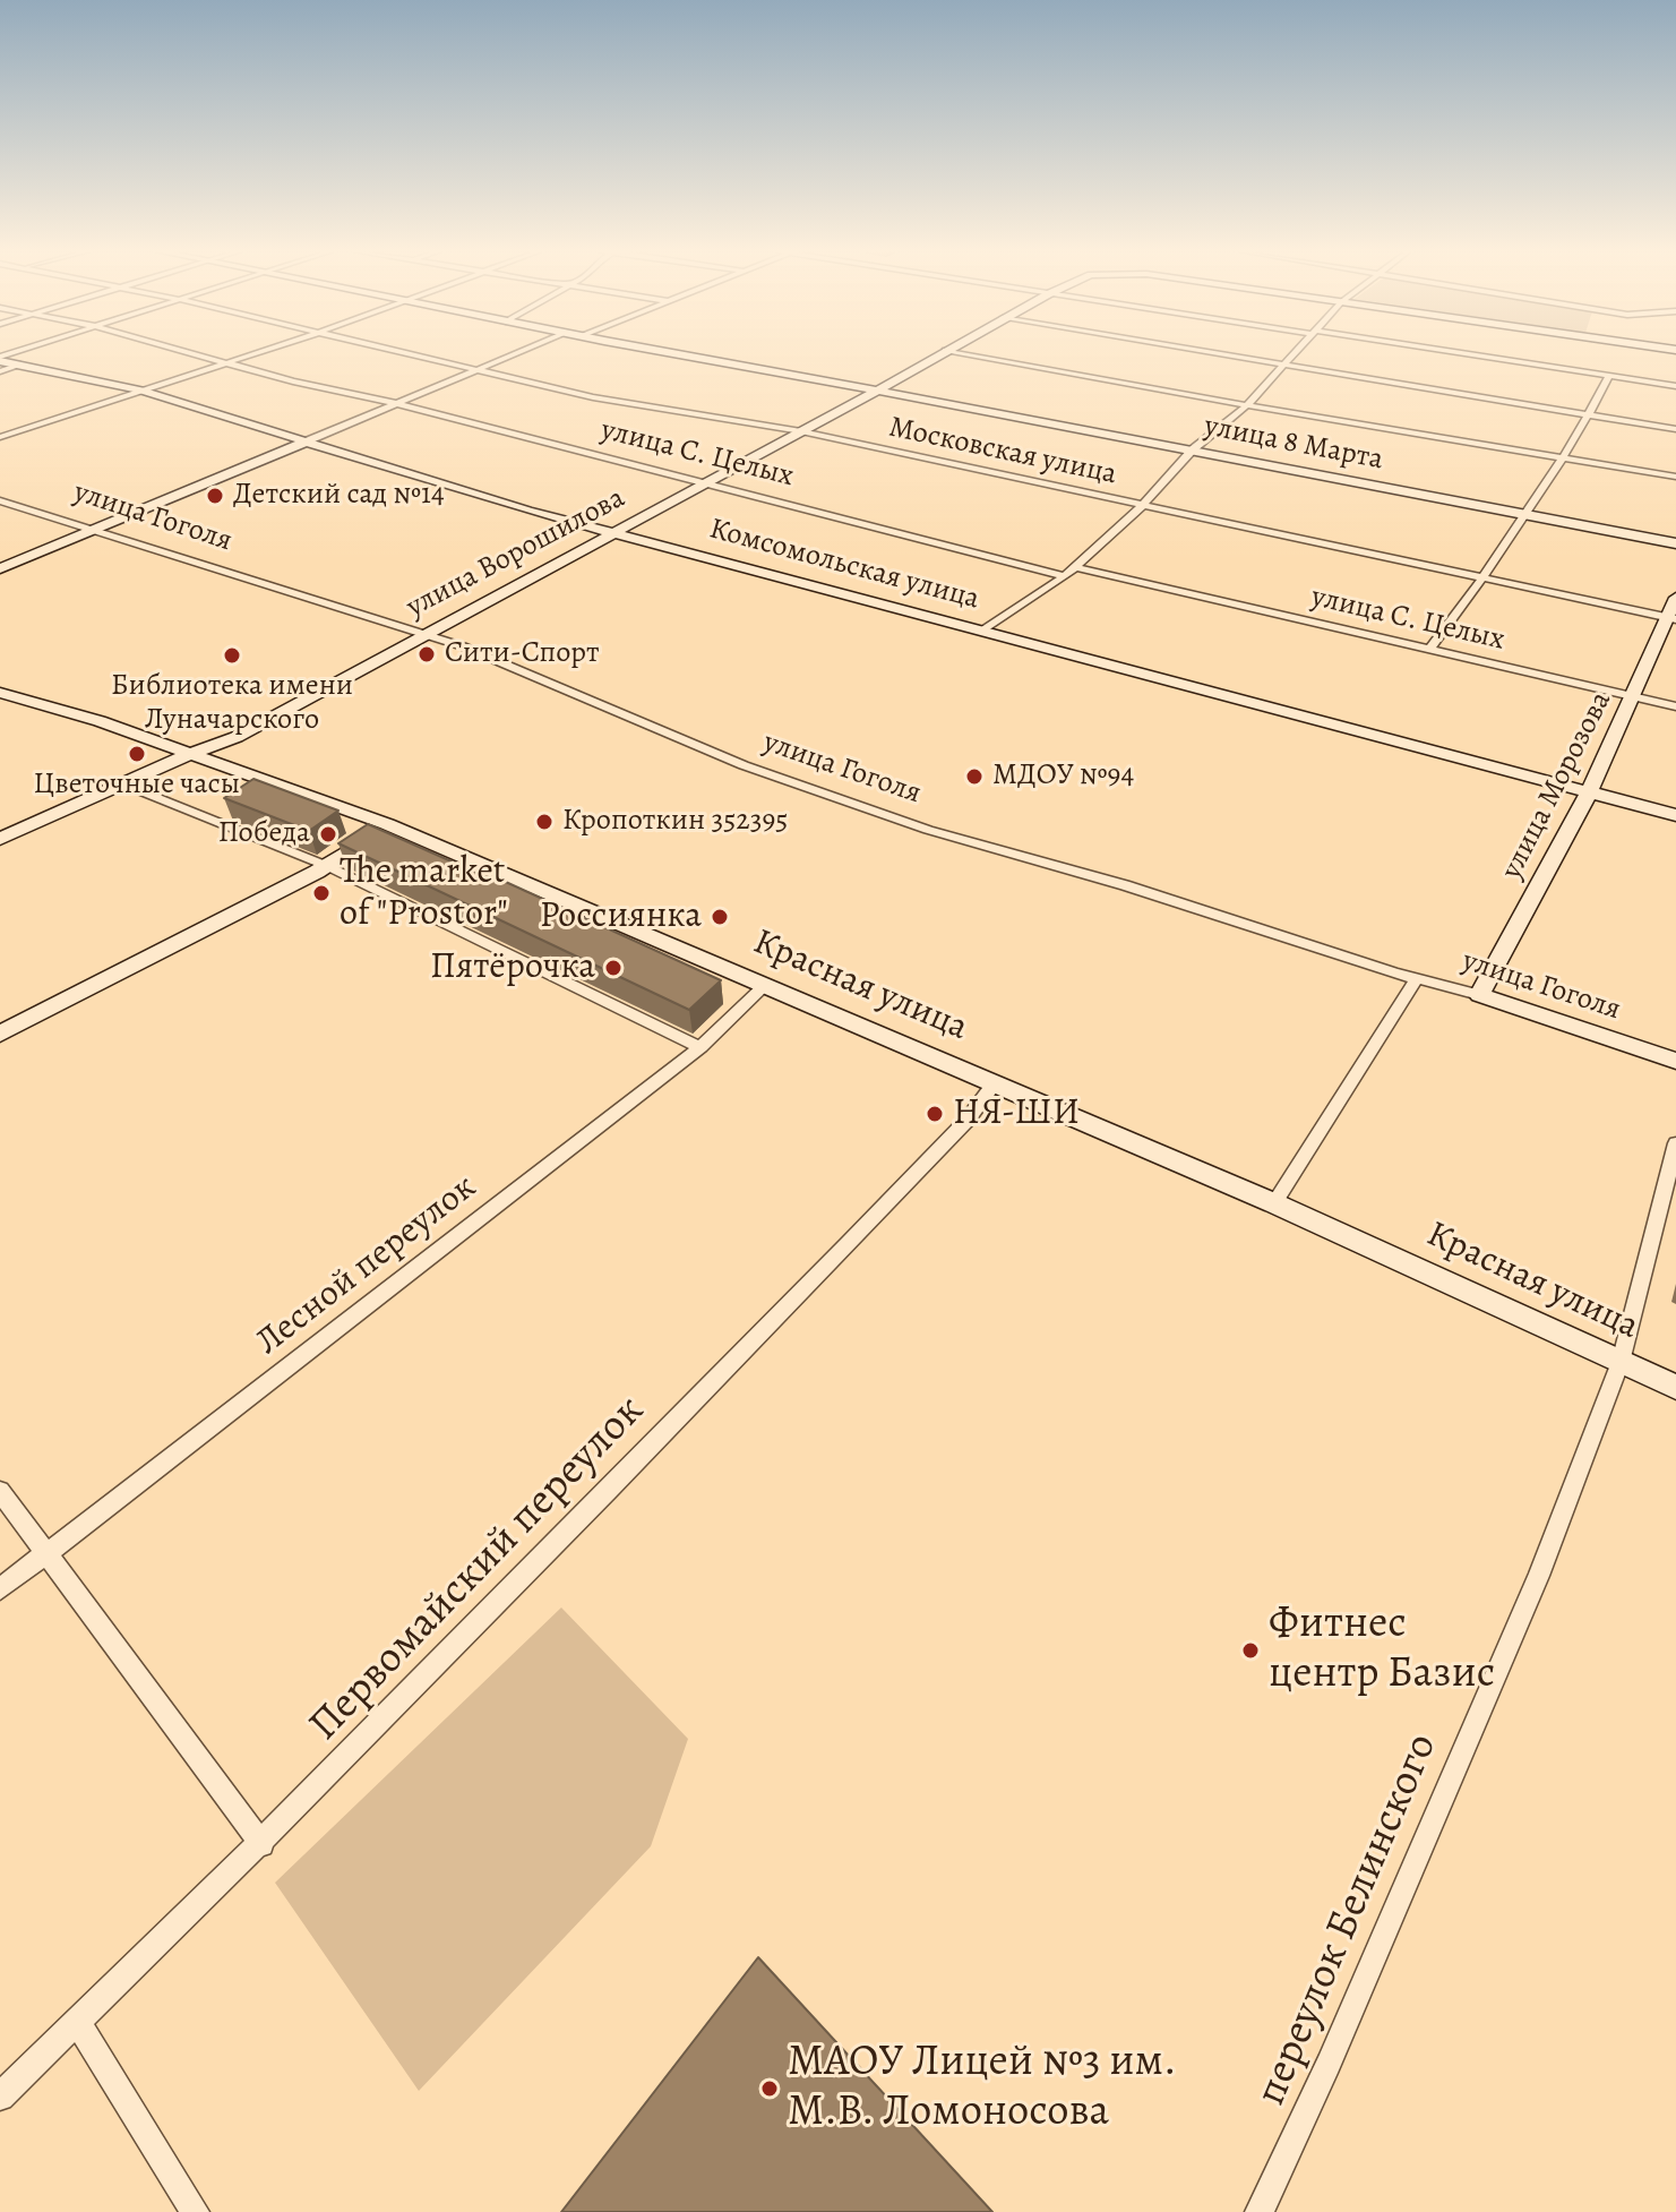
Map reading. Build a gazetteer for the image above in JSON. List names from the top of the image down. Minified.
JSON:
{"streets":{"main road":["улица 8 Марта","улица Гоголя","улица Ворошилова","Комсомольская улица","улица Морозова","Красная улица"],"street":["Московская улица","улица С. Целых","Лесной переулок","Первомайский переулок","переулок Белинского"]},"crossings":[["улица 8 Марта","улица Ворошилова"],["Московская улица","улица Ворошилова"],["Московская улица","улица Морозова"],["улица С. Целых","улица Ворошилова"],["улица С. Целых","улица Морозова"],["улица Гоголя","улица Ворошилова"],["улица Гоголя","улица Морозова"],["улица Ворошилова","Комсомольская улица"],["улица Ворошилова","Красная улица"],["Комсомольская улица","улица Морозова"],["Красная улица","Лесной переулок"],["Красная улица","Первомайский переулок"],["Красная улица","переулок Белинского"]],"places":["Детский сад №14","Сити-Спорт","Библиотека имени Луначарского","Цветочные часы","МДОУ №94","Кропоткин 352395","Победа","The market of \"Prostor\"","Россиянка","Пятёрочка","НЯ-ШИ","Фитнес центр Базис","МАОУ Лицей №3 им. М.В. Ломоносова"]}
